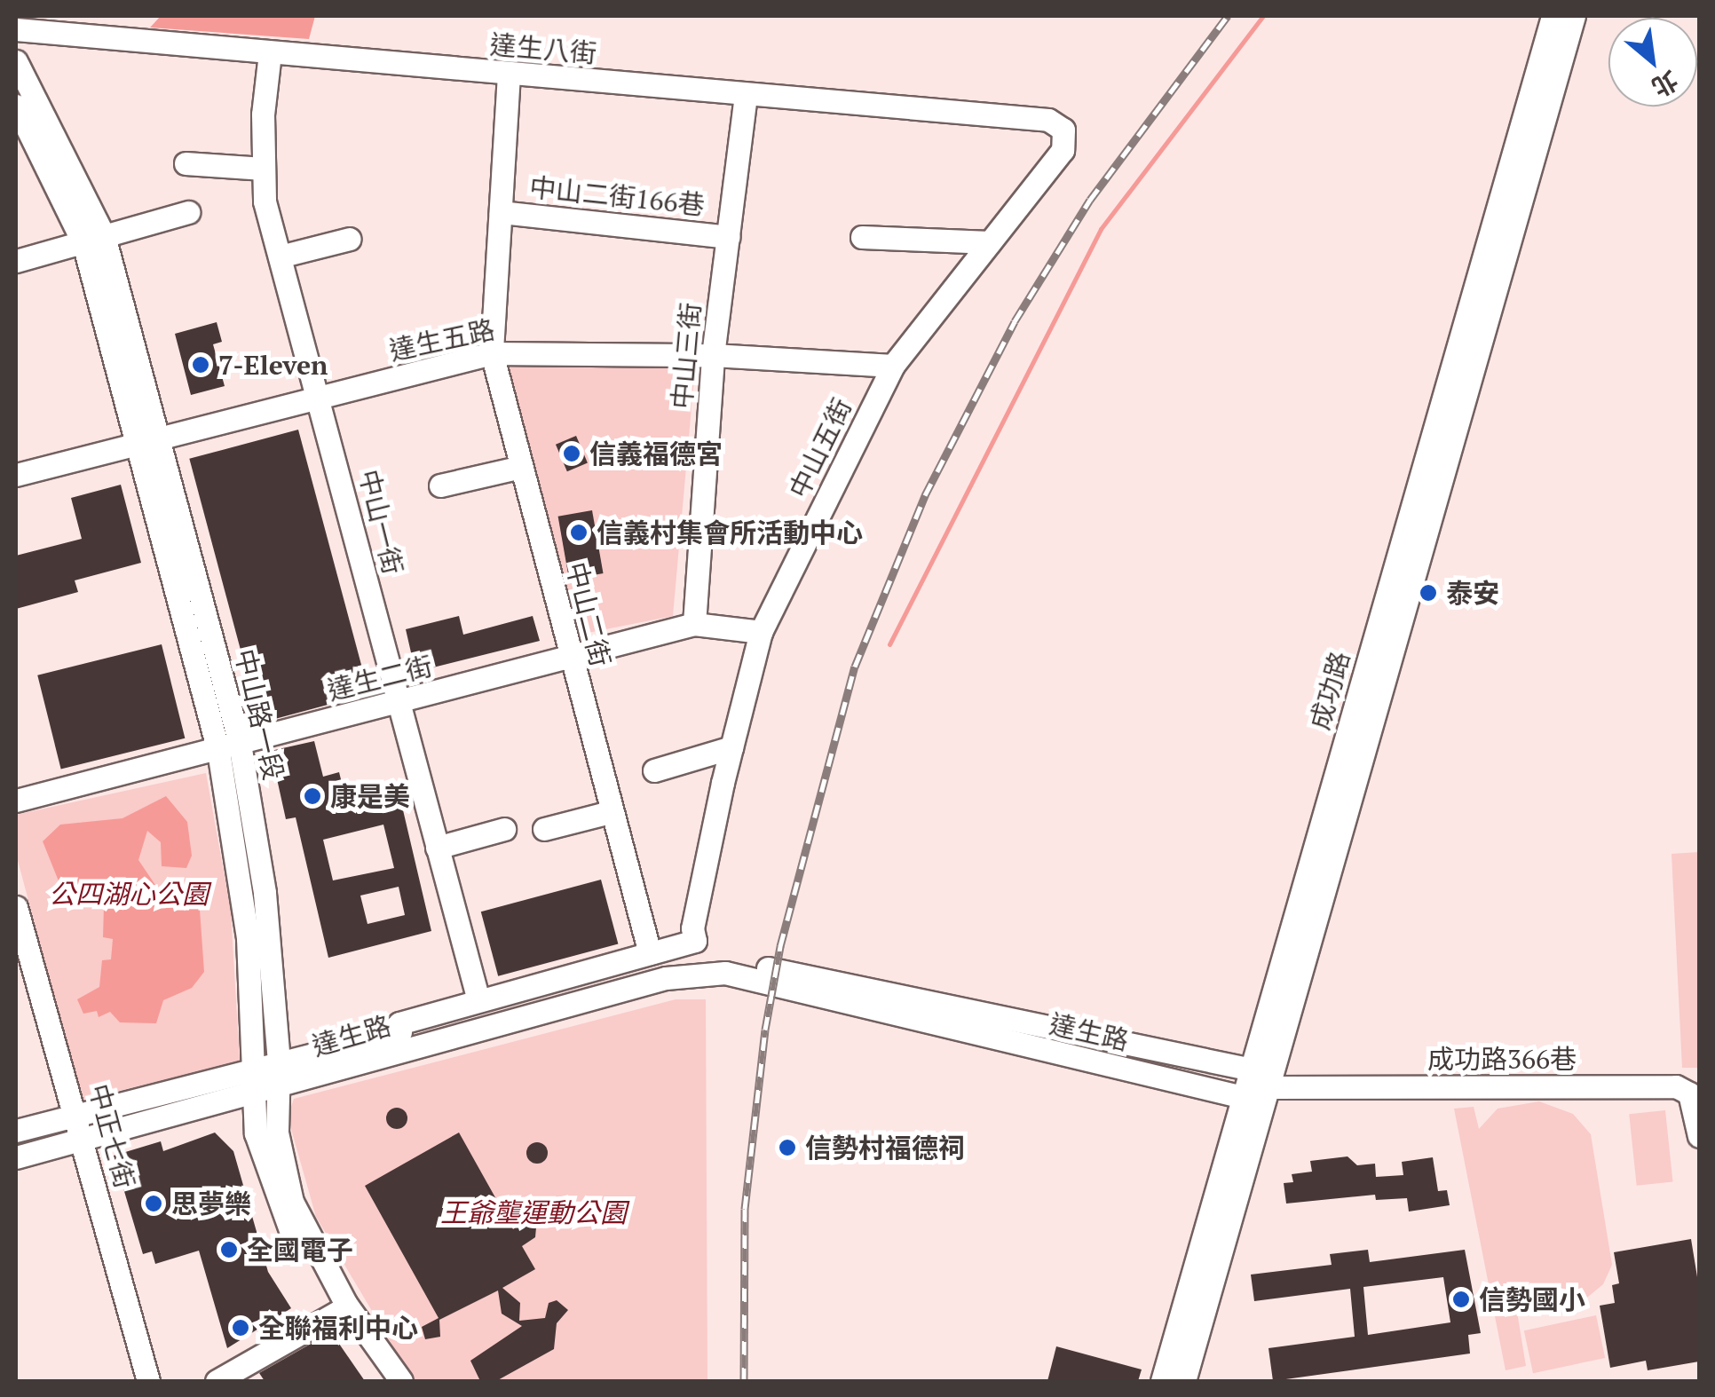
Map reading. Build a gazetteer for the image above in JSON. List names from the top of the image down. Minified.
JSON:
{"streets":{"street":["達生八街","中山二街166巷","達生五路","中山三街","中山五街","中山一街","中山二街","達生二街","成功路","中山路一段","達生路","成功路366巷","中正七街"]},"crossings":[["達生八街","中山三街"],["達生八街","中山五街"],["達生八街","中山一街"],["達生八街","中山二街"],["中山二街166巷","中山三街"],["中山二街166巷","中山二街"],["達生五路","中山三街"],["達生五路","中山五街"],["達生五路","中山一街"],["達生五路","中山二街"],["達生五路","中山路一段"],["中山三街","達生二街"],["中山五街","達生二街"],["中山五街","達生路"],["中山一街","達生二街"],["中山一街","達生路"],["中山二街","達生二街"],["中山二街","達生路"],["達生二街","中山路一段"],["成功路","達生路"],["成功路","成功路366巷"],["中山路一段","達生路"],["達生路","中正七街"]],"parks":["公四湖心公園","王爺壟運動公園"],"places":["7-Eleven","信義福德宮","信義村集會所活動中心","泰安","康是美","信勢村福德祠","思夢樂","全國電子","信勢國小","全聯福利中心"],"north":"bottom right"}
